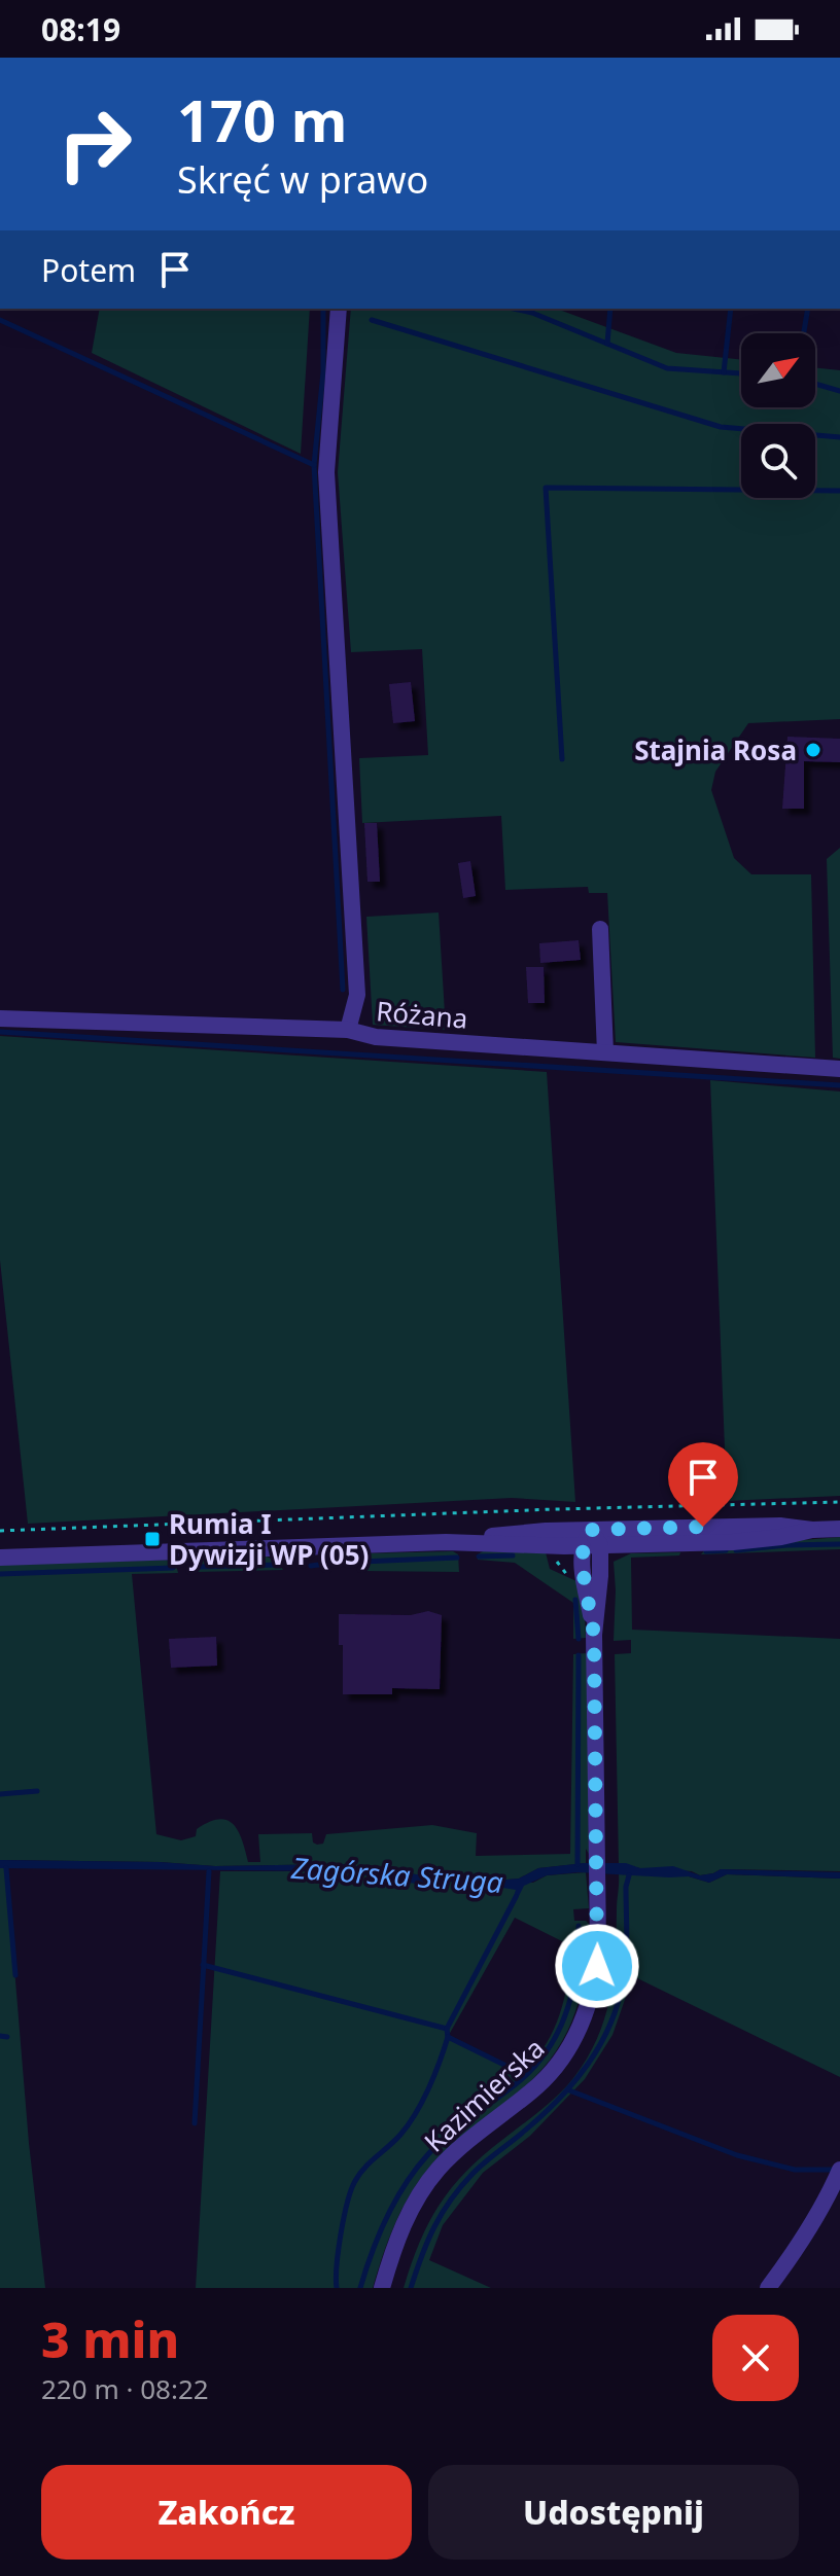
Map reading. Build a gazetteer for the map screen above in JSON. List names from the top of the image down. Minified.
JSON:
{"streets":{"street":["Różana","Kazimierska"]},"water":["Zagórska Struga"],"places":{"other":["Stajnia Rosa"],"transit":["Rumia I Dywizji WP (05)"]},"north":"top right","page":{"status":"08:19","turn":["170 m","Skręć w prawo"],"then":"Potem","heading":["3 min","220 m · 08:22"],"buttons":["Zakończ","Udostępnij"]}}
